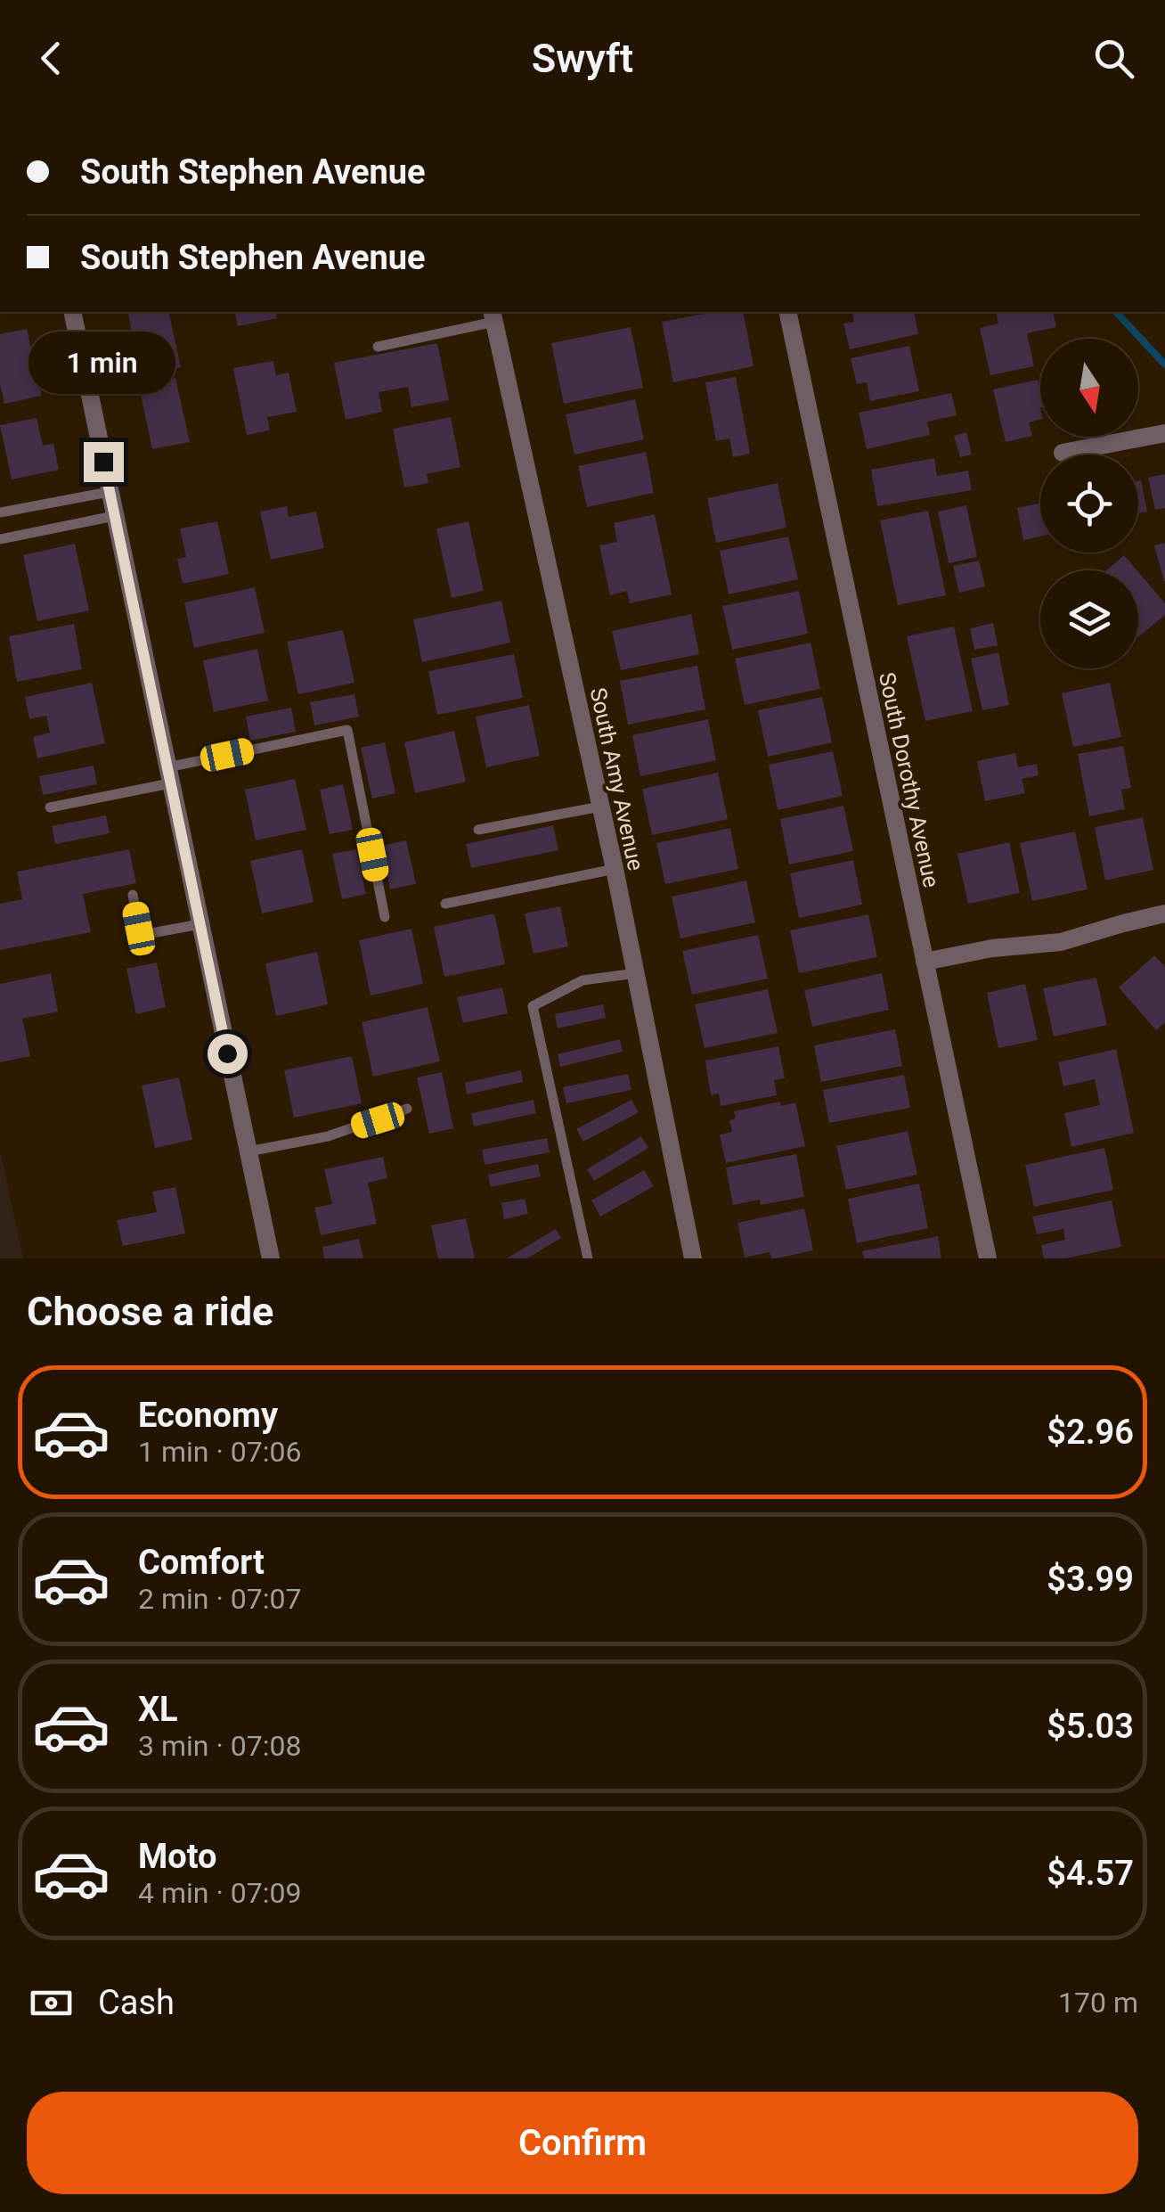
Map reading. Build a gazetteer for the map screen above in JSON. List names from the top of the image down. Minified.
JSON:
{"streets":{"street":["South Amy Avenue","South Dorothy Avenue"]},"north":"bottom","page":{"header":"Swyft","banner":["South Stephen Avenue","South Stephen Avenue"],"bubble":"1 min","heading":"Choose a ride","list":[{"name":"Economy","note":"1 min · 07:06","value":"$2.96"},{"name":"Comfort","note":"2 min · 07:07","value":"$3.99"},{"name":"XL","note":"3 min · 07:08","value":"$5.03"},{"name":"Moto","note":"4 min · 07:09","value":"$4.57"}],"pay":["Cash","170 m"],"buttons":"Confirm"}}
